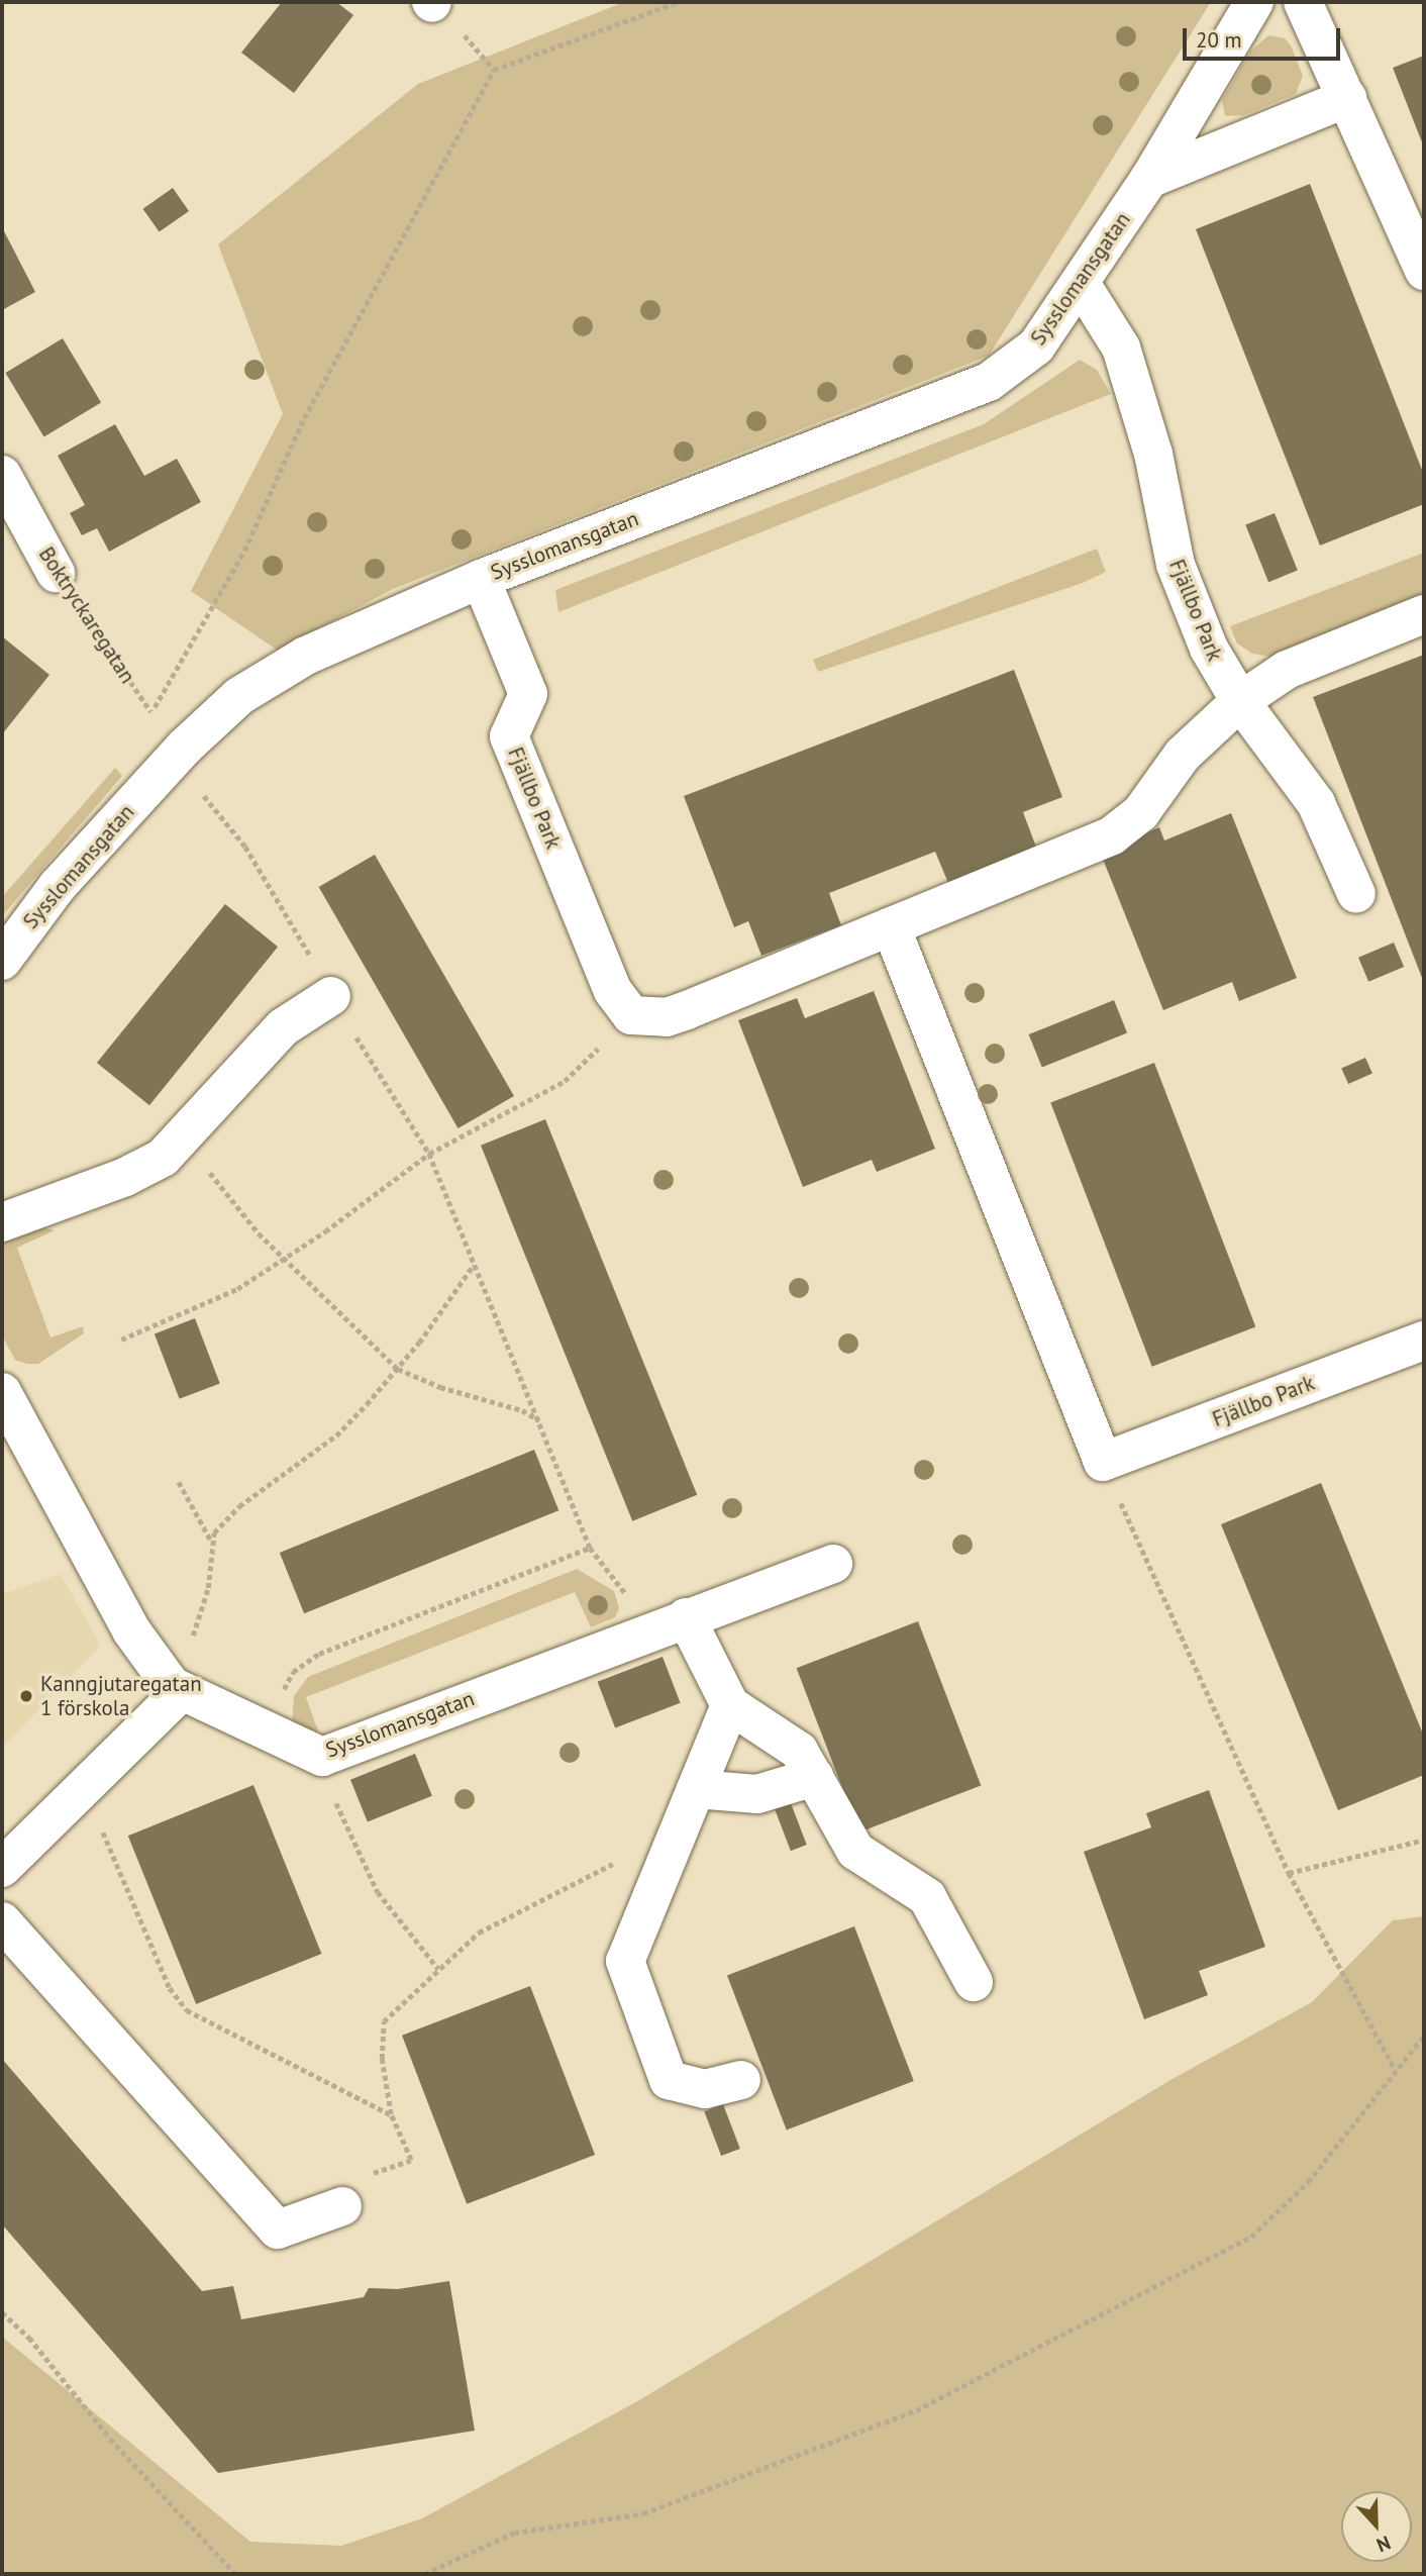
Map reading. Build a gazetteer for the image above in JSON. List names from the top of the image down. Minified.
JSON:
{"streets":{"street":["Sysslomansgatan","Fjällbo Park","Boktryckaregatan"]},"crossings":[["Sysslomansgatan","Fjällbo Park"],["Sysslomansgatan","Boktryckaregatan"]],"places":["Kanngjutaregatan 1 förskola"],"scale_bar":"20 m","north":"bottom"}
